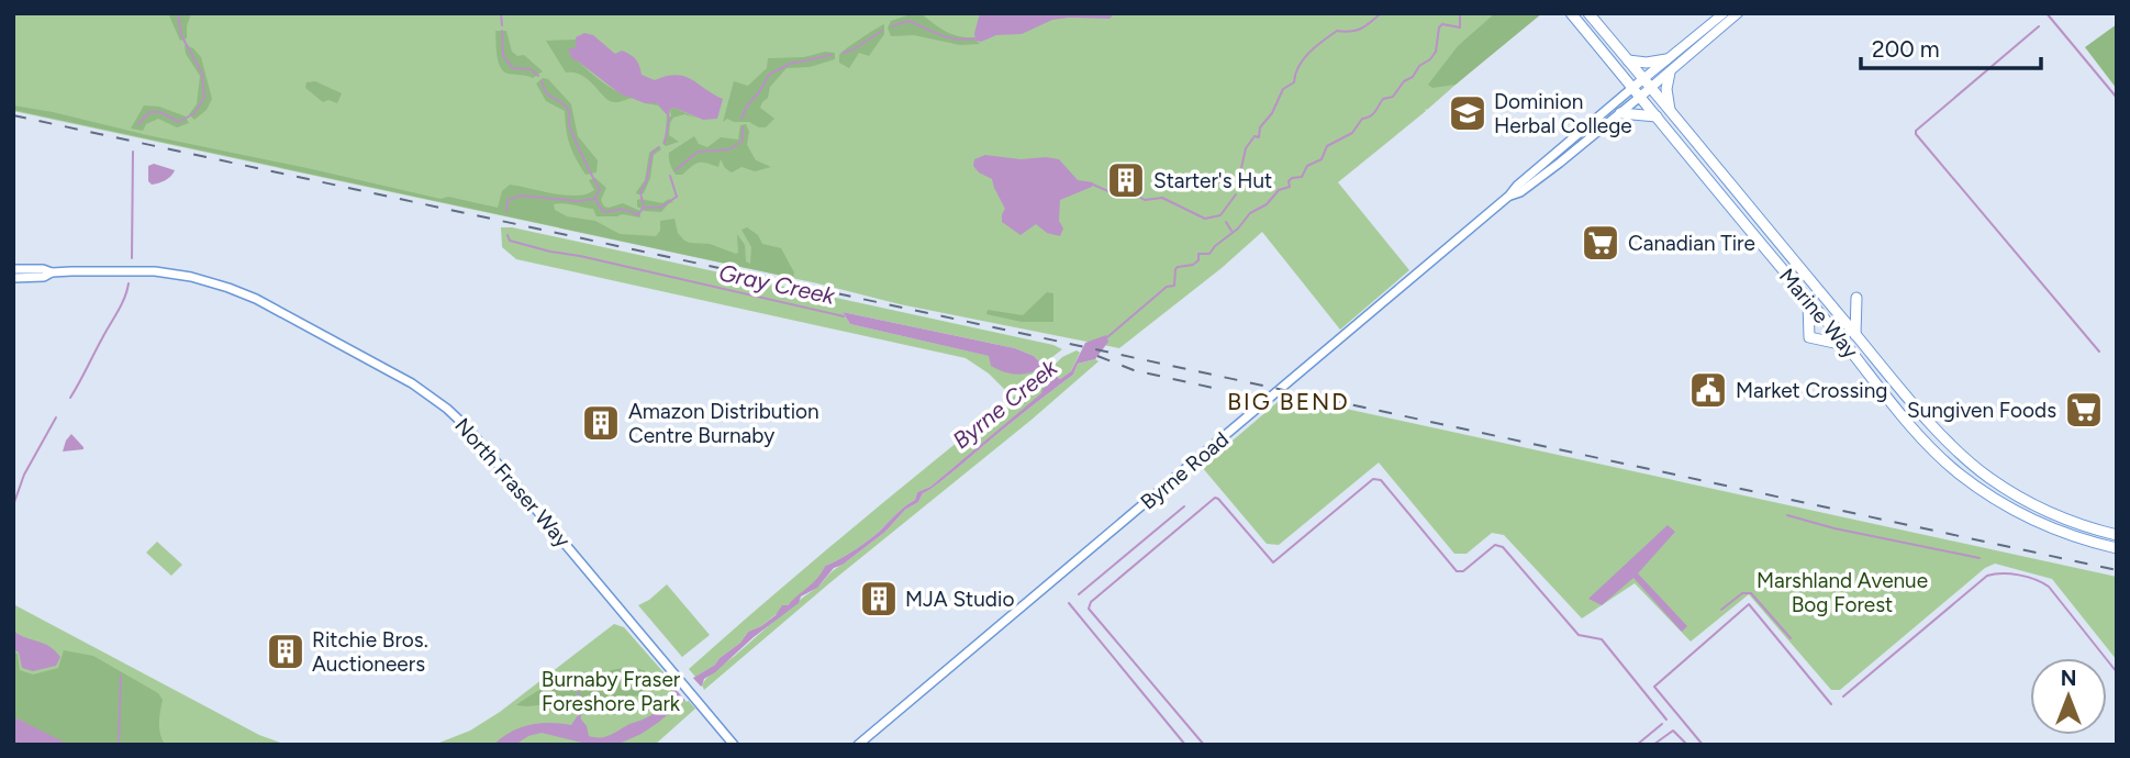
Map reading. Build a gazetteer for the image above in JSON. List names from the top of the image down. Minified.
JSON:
{"streets":{"main road":["Marine Way","Byrne Road"],"street":["North Fraser Way"]},"crossings":[["Marine Way","Byrne Road"]],"districts":["BIG BEND"],"water":["Gray Creek","Byrne Creek"],"parks":["Marshland Avenue Bog Forest","Burnaby Fraser Foreshore Park"],"places":{"school or university":["Dominion Herbal College"],"building":["Starter's Hut","Amazon Distribution Centre Burnaby","MJA Studio","Ritchie Bros. Auctioneers"],"supermarket":["Canadian Tire","Sungiven Foods"],"public building":["Market Crossing"]},"scale_bar":"200 m","north":"top"}
